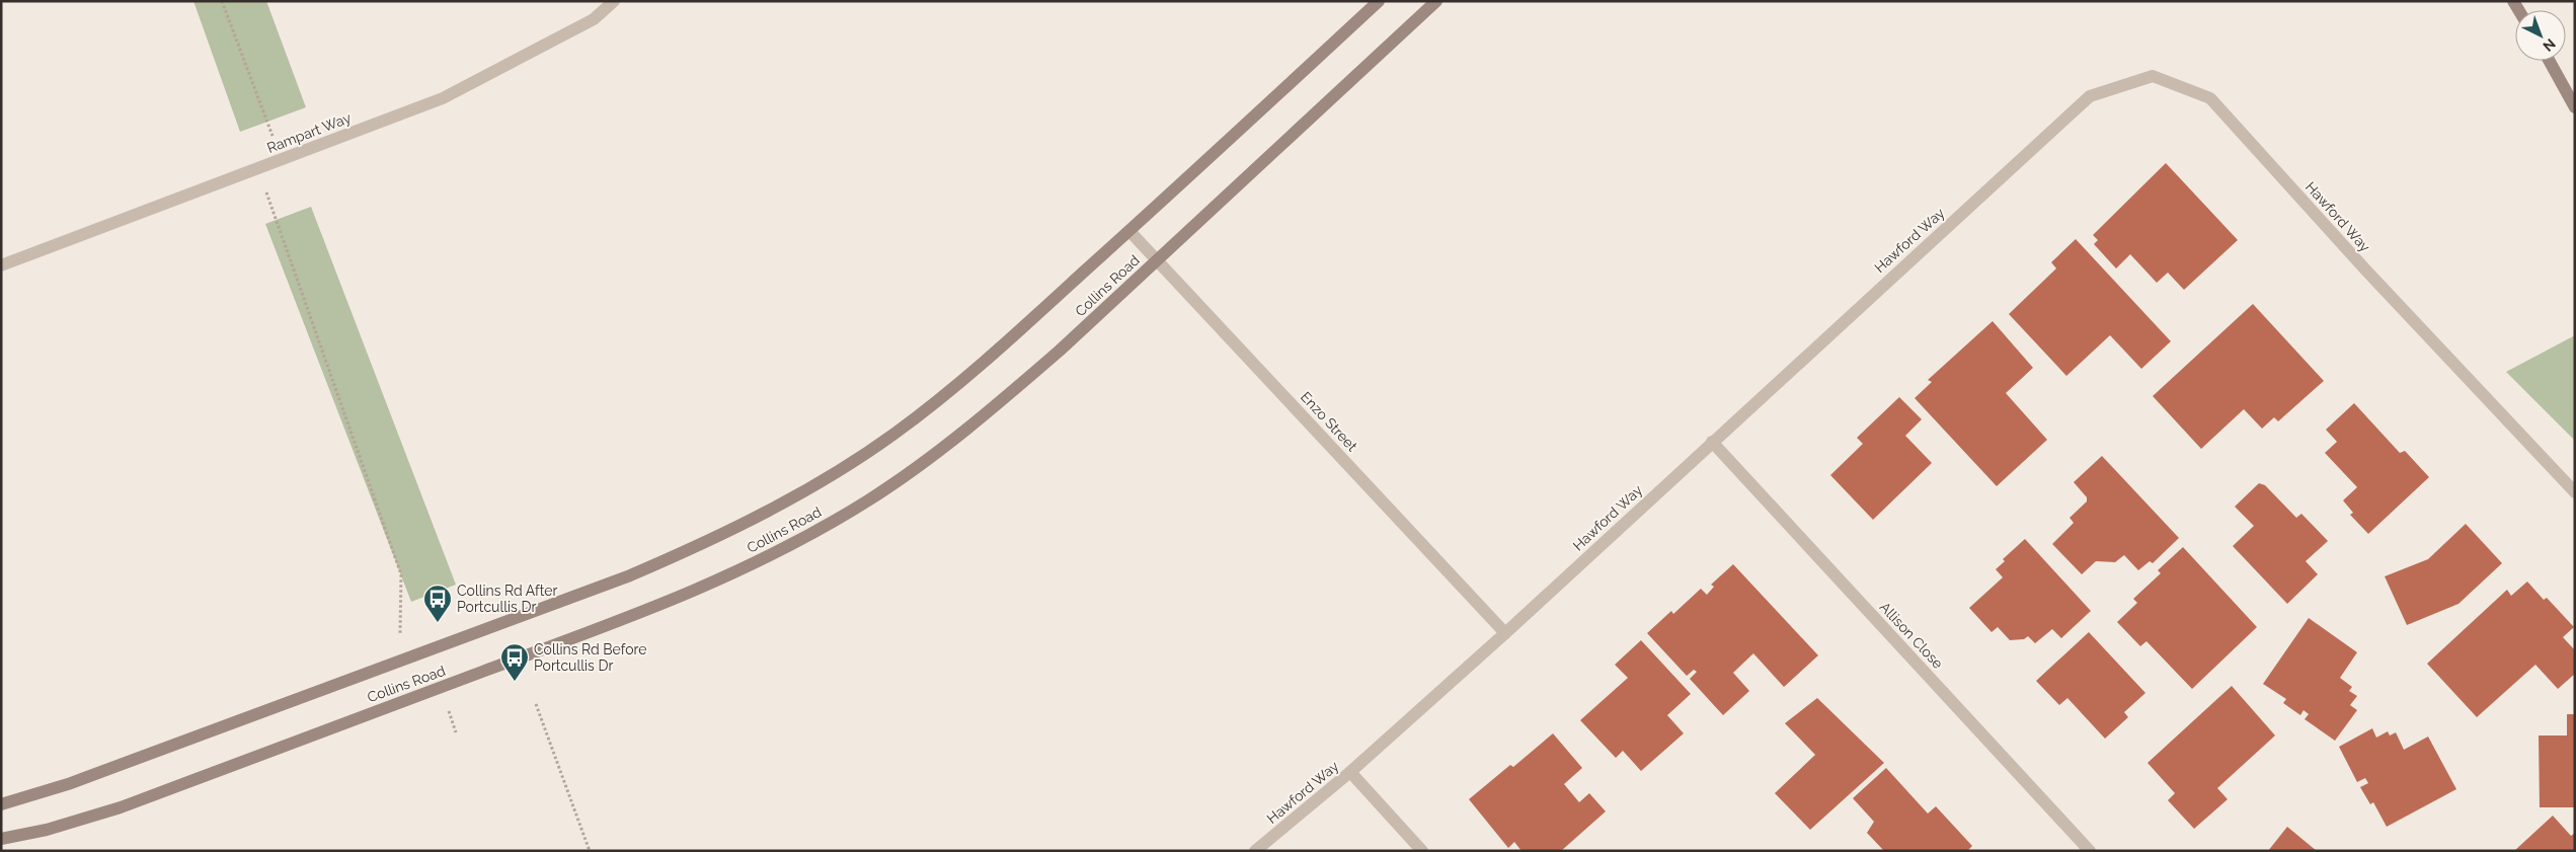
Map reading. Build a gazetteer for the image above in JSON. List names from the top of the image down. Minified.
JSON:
{"streets":{"main road":["Collins Road"],"street":["Rampart Way","Hawford Way","Enzo Street","Allison Close"]},"crossings":[["Hawford Way","Enzo Street"],["Hawford Way","Allison Close"],["Collins Road","Enzo Street"]],"places":{"bus stop":["Collins Rd After Portcullis Dr","Collins Rd Before Portcullis Dr"]},"north":"bottom right"}
